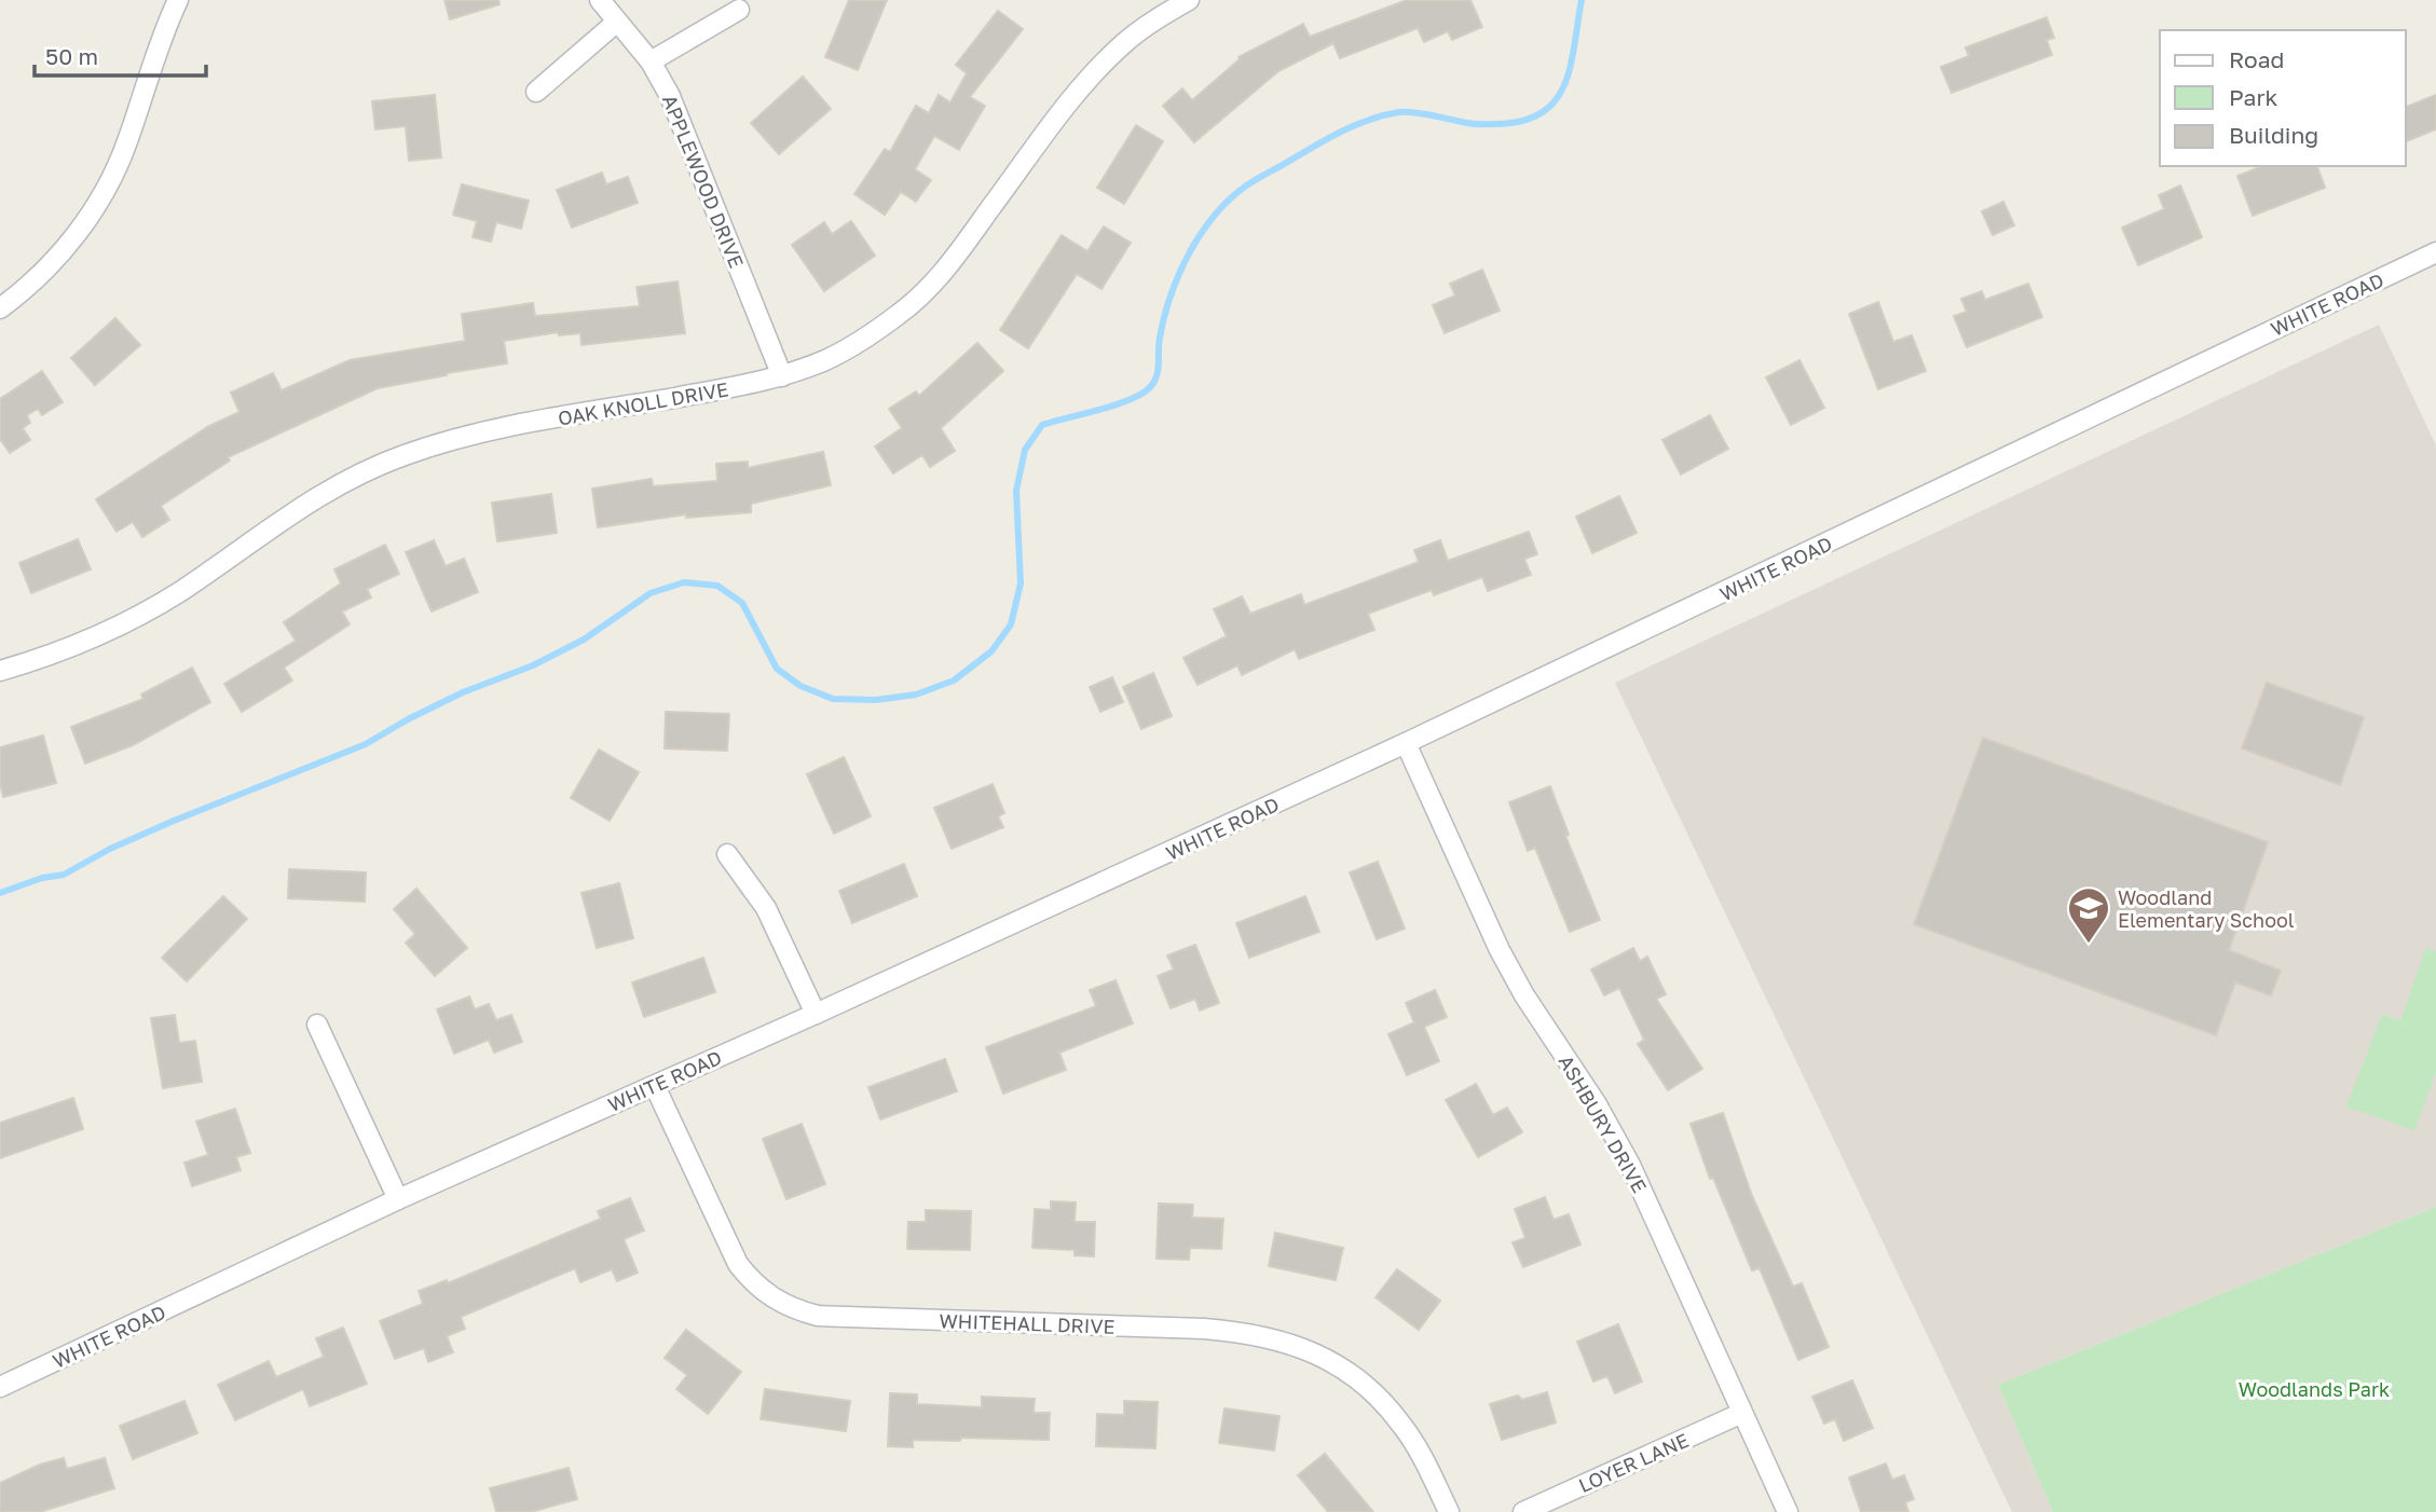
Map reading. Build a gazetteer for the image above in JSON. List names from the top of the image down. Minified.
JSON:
{"streets":{"street":["APPLEWOOD DRIVE","WHITE ROAD","OAK KNOLL DRIVE","ASHBURY DRIVE","WHITEHALL DRIVE","LOYER LANE"]},"crossings":[["APPLEWOOD DRIVE","OAK KNOLL DRIVE"],["WHITE ROAD","ASHBURY DRIVE"],["WHITE ROAD","WHITEHALL DRIVE"],["ASHBURY DRIVE","LOYER LANE"]],"parks":["Woodlands Park"],"places":{"school or university":["Woodland Elementary School"]},"legend":["Road","Park","Building"],"scale_bar":"50 m"}
